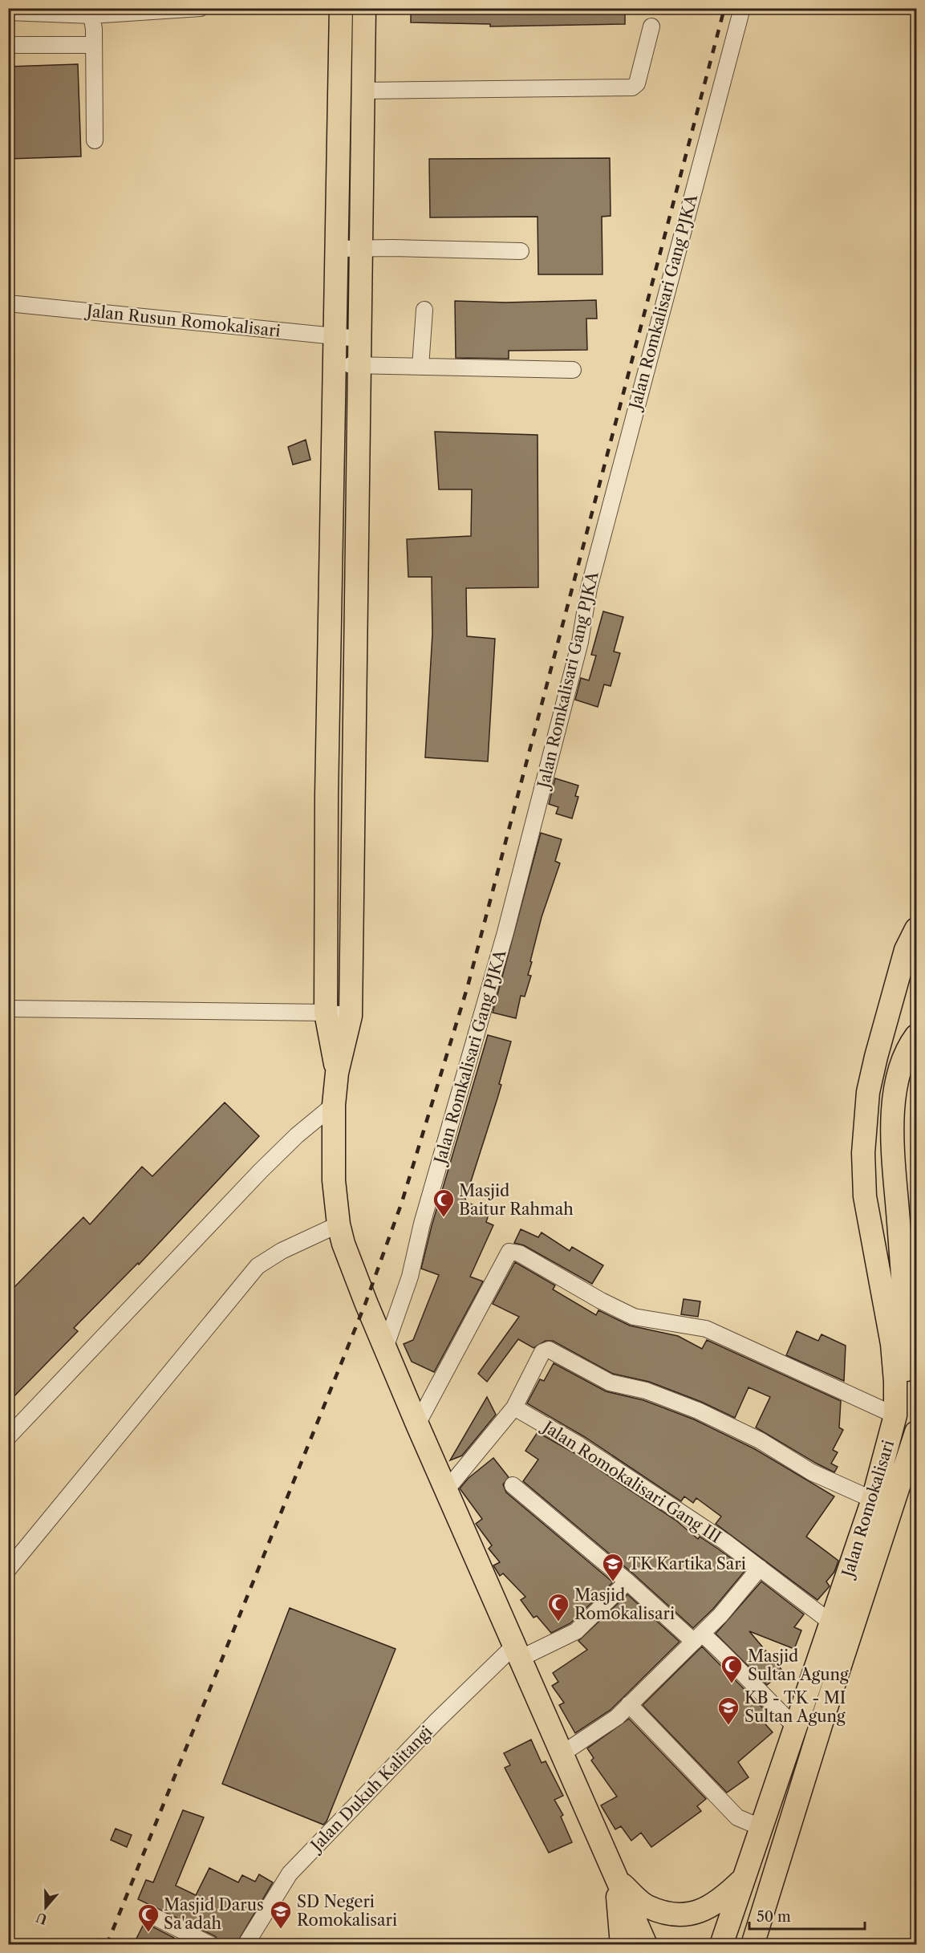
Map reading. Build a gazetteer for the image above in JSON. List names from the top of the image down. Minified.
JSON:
{"streets":{"highway":["Jalan Romokalisari"],"street":["Jalan Romkalisari Gang PJKA","Jalan Rusun Romokalisari","Jalan Romokalisari Gang III","Jalan Dukuh Kalitangi"]},"crossings":[["Jalan Romokalisari Gang III","Jalan Romokalisari"]],"places":{"mosque":["Masjid Baitur Rahmah","Masjid Romokalisari","Masjid Sultan Agung","Masjid Darus Sa'adah"],"school or university":["TK Kartika Sari","KB - TK - MI Sultan Agung","SD Negeri Romokalisari"]},"scale_bar":"50 m","north":"bottom"}
